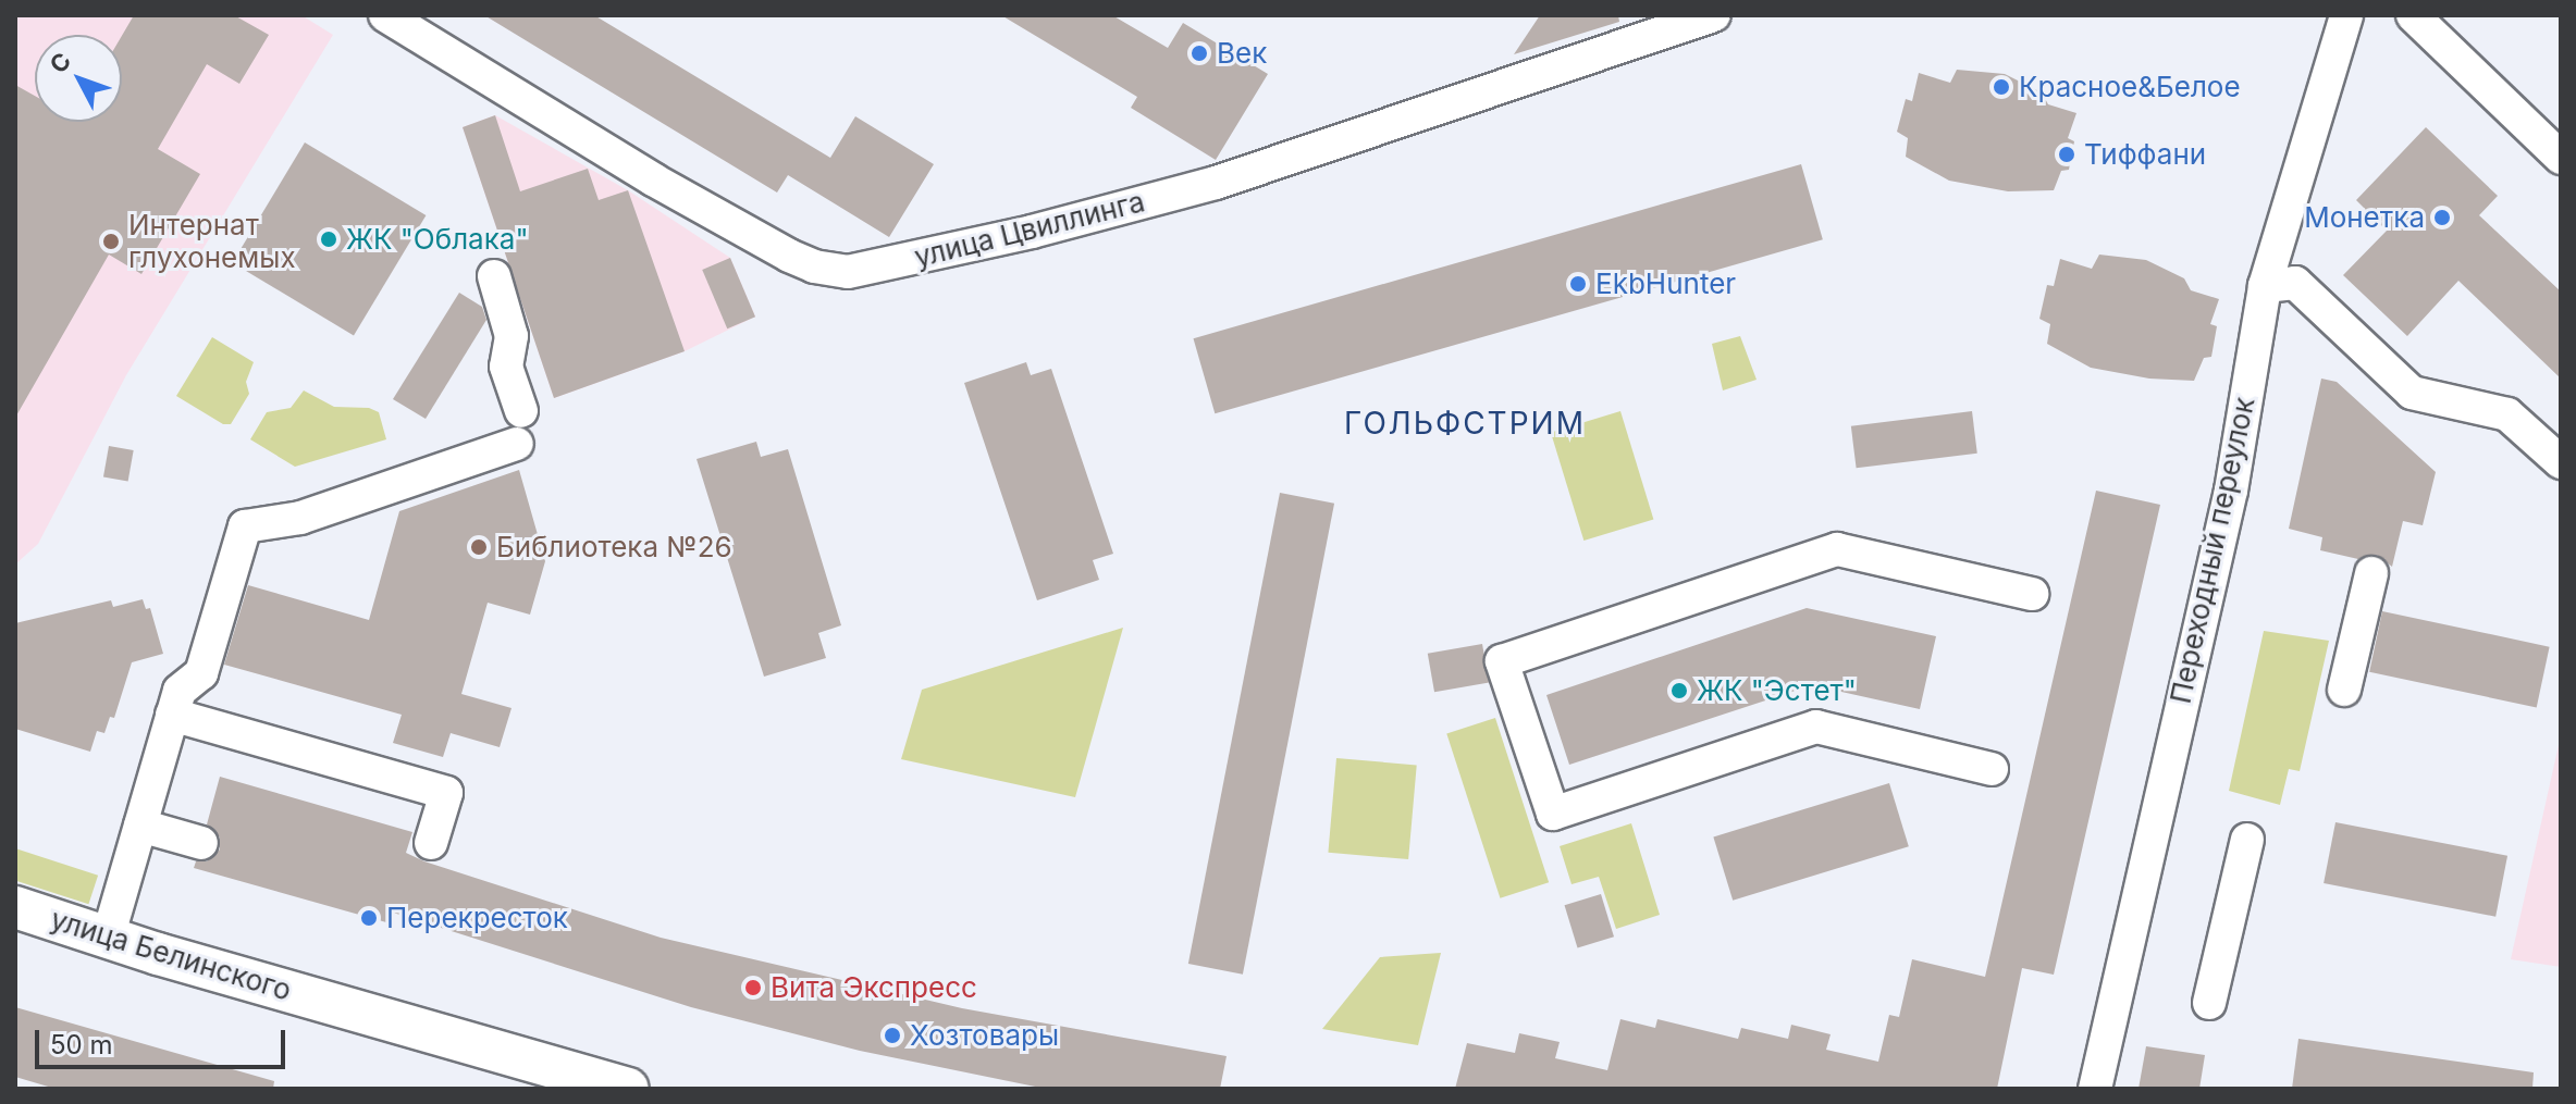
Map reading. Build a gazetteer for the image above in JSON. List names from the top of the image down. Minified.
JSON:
{"streets":{"main road":["улица Белинского"],"street":["улица Цвиллинга","Переходный переулок"]},"districts":["ГОЛЬФСТРИМ"],"places":["Век","Красное&Белое","Тиффани","Монетка","ЖК \"Облака\"","Интернат глухонемых","EkbHunter","Библиотека №26","ЖК \"Эстет\"","Перекресток","Вита Экспресс","Хозтовары"],"scale_bar":"50 m","north":"top left"}
